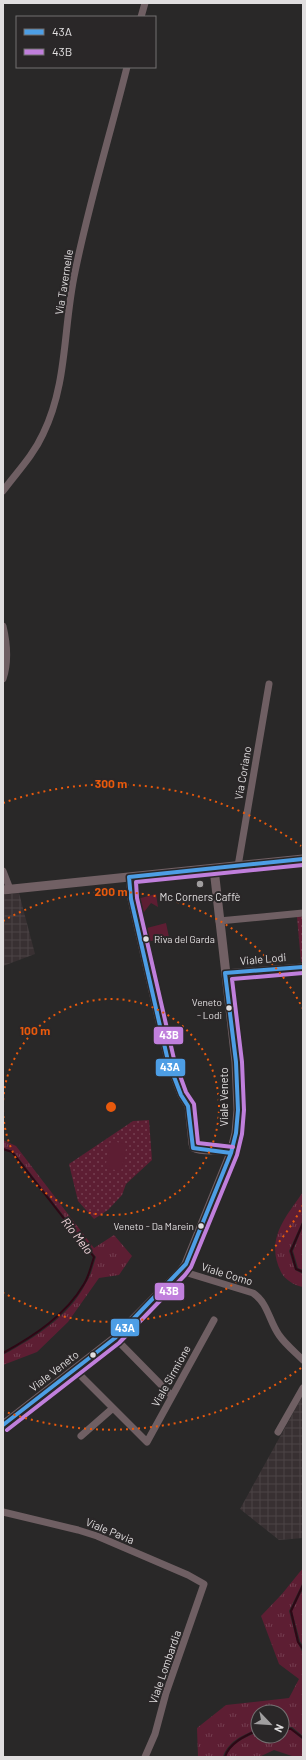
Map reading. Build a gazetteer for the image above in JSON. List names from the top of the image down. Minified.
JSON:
{"streets":{"main road":["Viale Veneto"],"street":["Via Tavernelle","Via Coriano","Viale Lodi","Viale Como","Viale Sirmione","Viale Pavia","Viale Lombardia"]},"crossings":[["Viale Lodi","Viale Veneto"],["Viale Veneto","Viale Como"],["Viale Pavia","Viale Lombardia"]],"water":["Rio Melo"],"places":["Mc Corners Caffè","Riva del Garda","Veneto - Lodi","Veneto - Da Marein"],"lines":["transit line 43A","transit line 43B"],"legend":["43A","43B"],"north":"bottom right","rings":["300 m","200 m","100 m"]}
